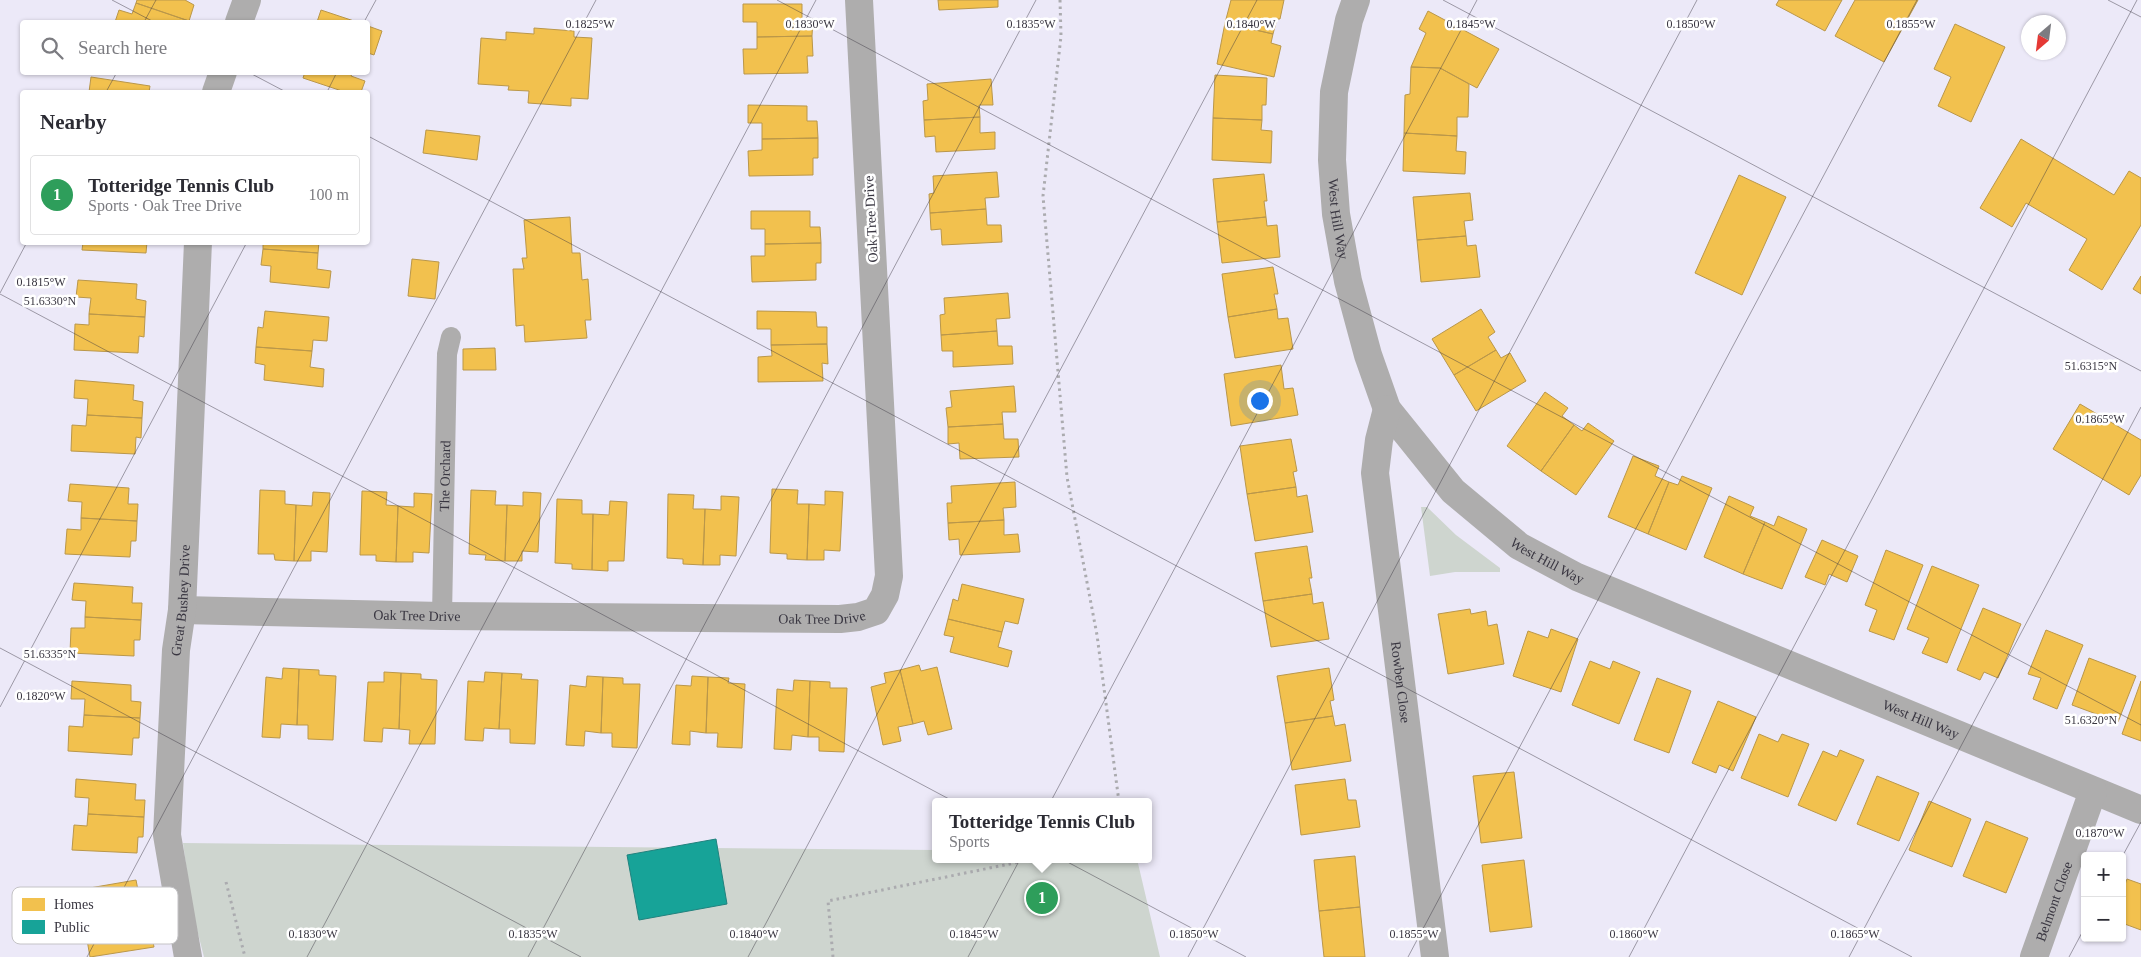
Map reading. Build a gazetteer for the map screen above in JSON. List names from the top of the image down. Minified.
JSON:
{"streets":{"street":["Oak Tree Drive","West Hill Way","Great Bushey Drive","Rowben Close","Belmont Close"],"lane":["The Orchard"]},"crossings":[["Oak Tree Drive","The Orchard"],["Oak Tree Drive","Great Bushey Drive"],["West Hill Way","Rowben Close"],["West Hill Way","Belmont Close"]],"legend":["Homes","Public"],"north":"bottom left","page":{"search":"Search here","heading":"Nearby","list":[{"mark":"1","name":"Totteridge Tennis Club","note":"Sports · Oak Tree Drive","value":"100 m"}],"popup":["Totteridge Tennis Club","Sports"],"map_buttons":["+","−"],"pins":"1"},"coordinates":["0.1825°W","0.1830°W","0.1835°W","0.1840°W","0.1845°W","0.1850°W","0.1855°W","0.1815°W","51.6330°N","51.6315°N","0.1865°W","51.6335°N","0.1820°W","51.6320°N","0.1870°W","0.1860°W"]}
